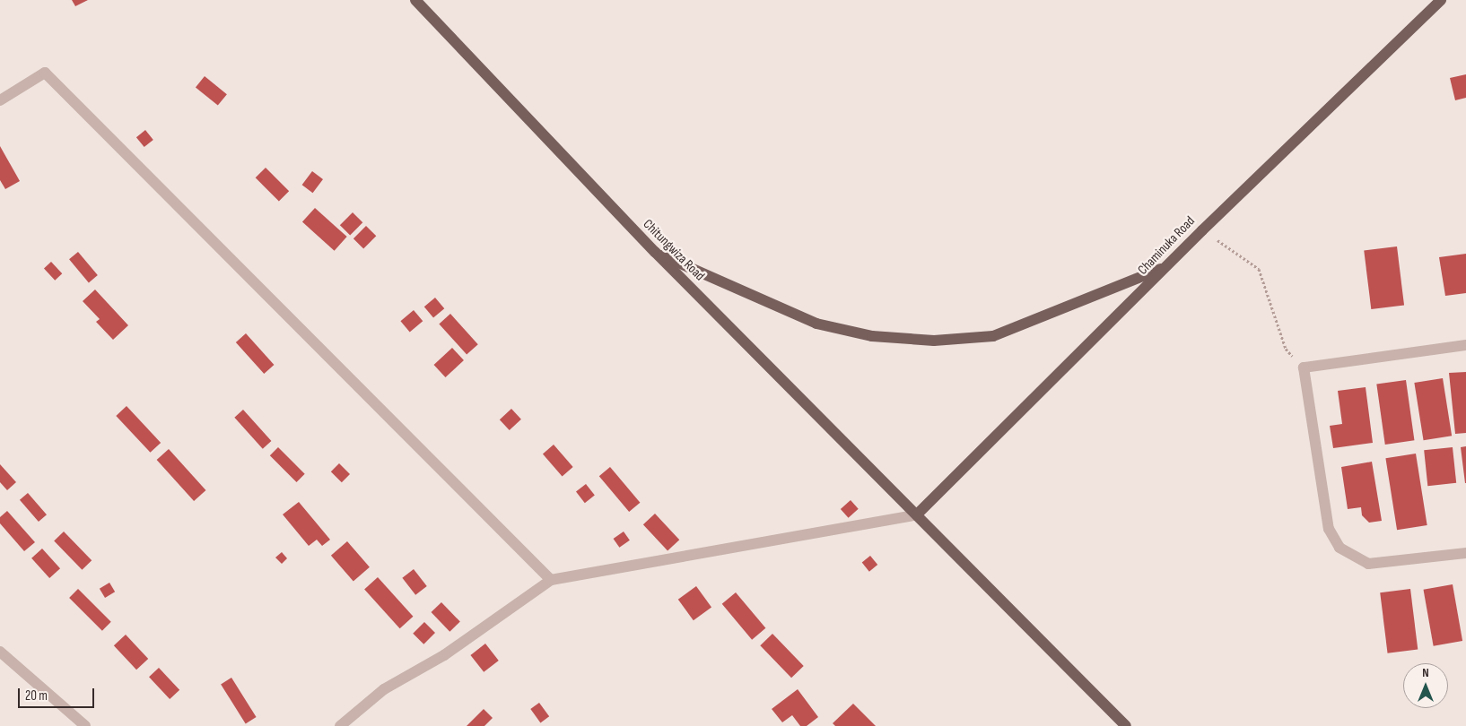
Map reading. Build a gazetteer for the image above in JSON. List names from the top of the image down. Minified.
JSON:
{"streets":{"main road":["Chaminuka Road","Chitungwiza Road"]},"crossings":[["Chaminuka Road","Chitungwiza Road"]],"scale_bar":"20 m","north":"top"}
